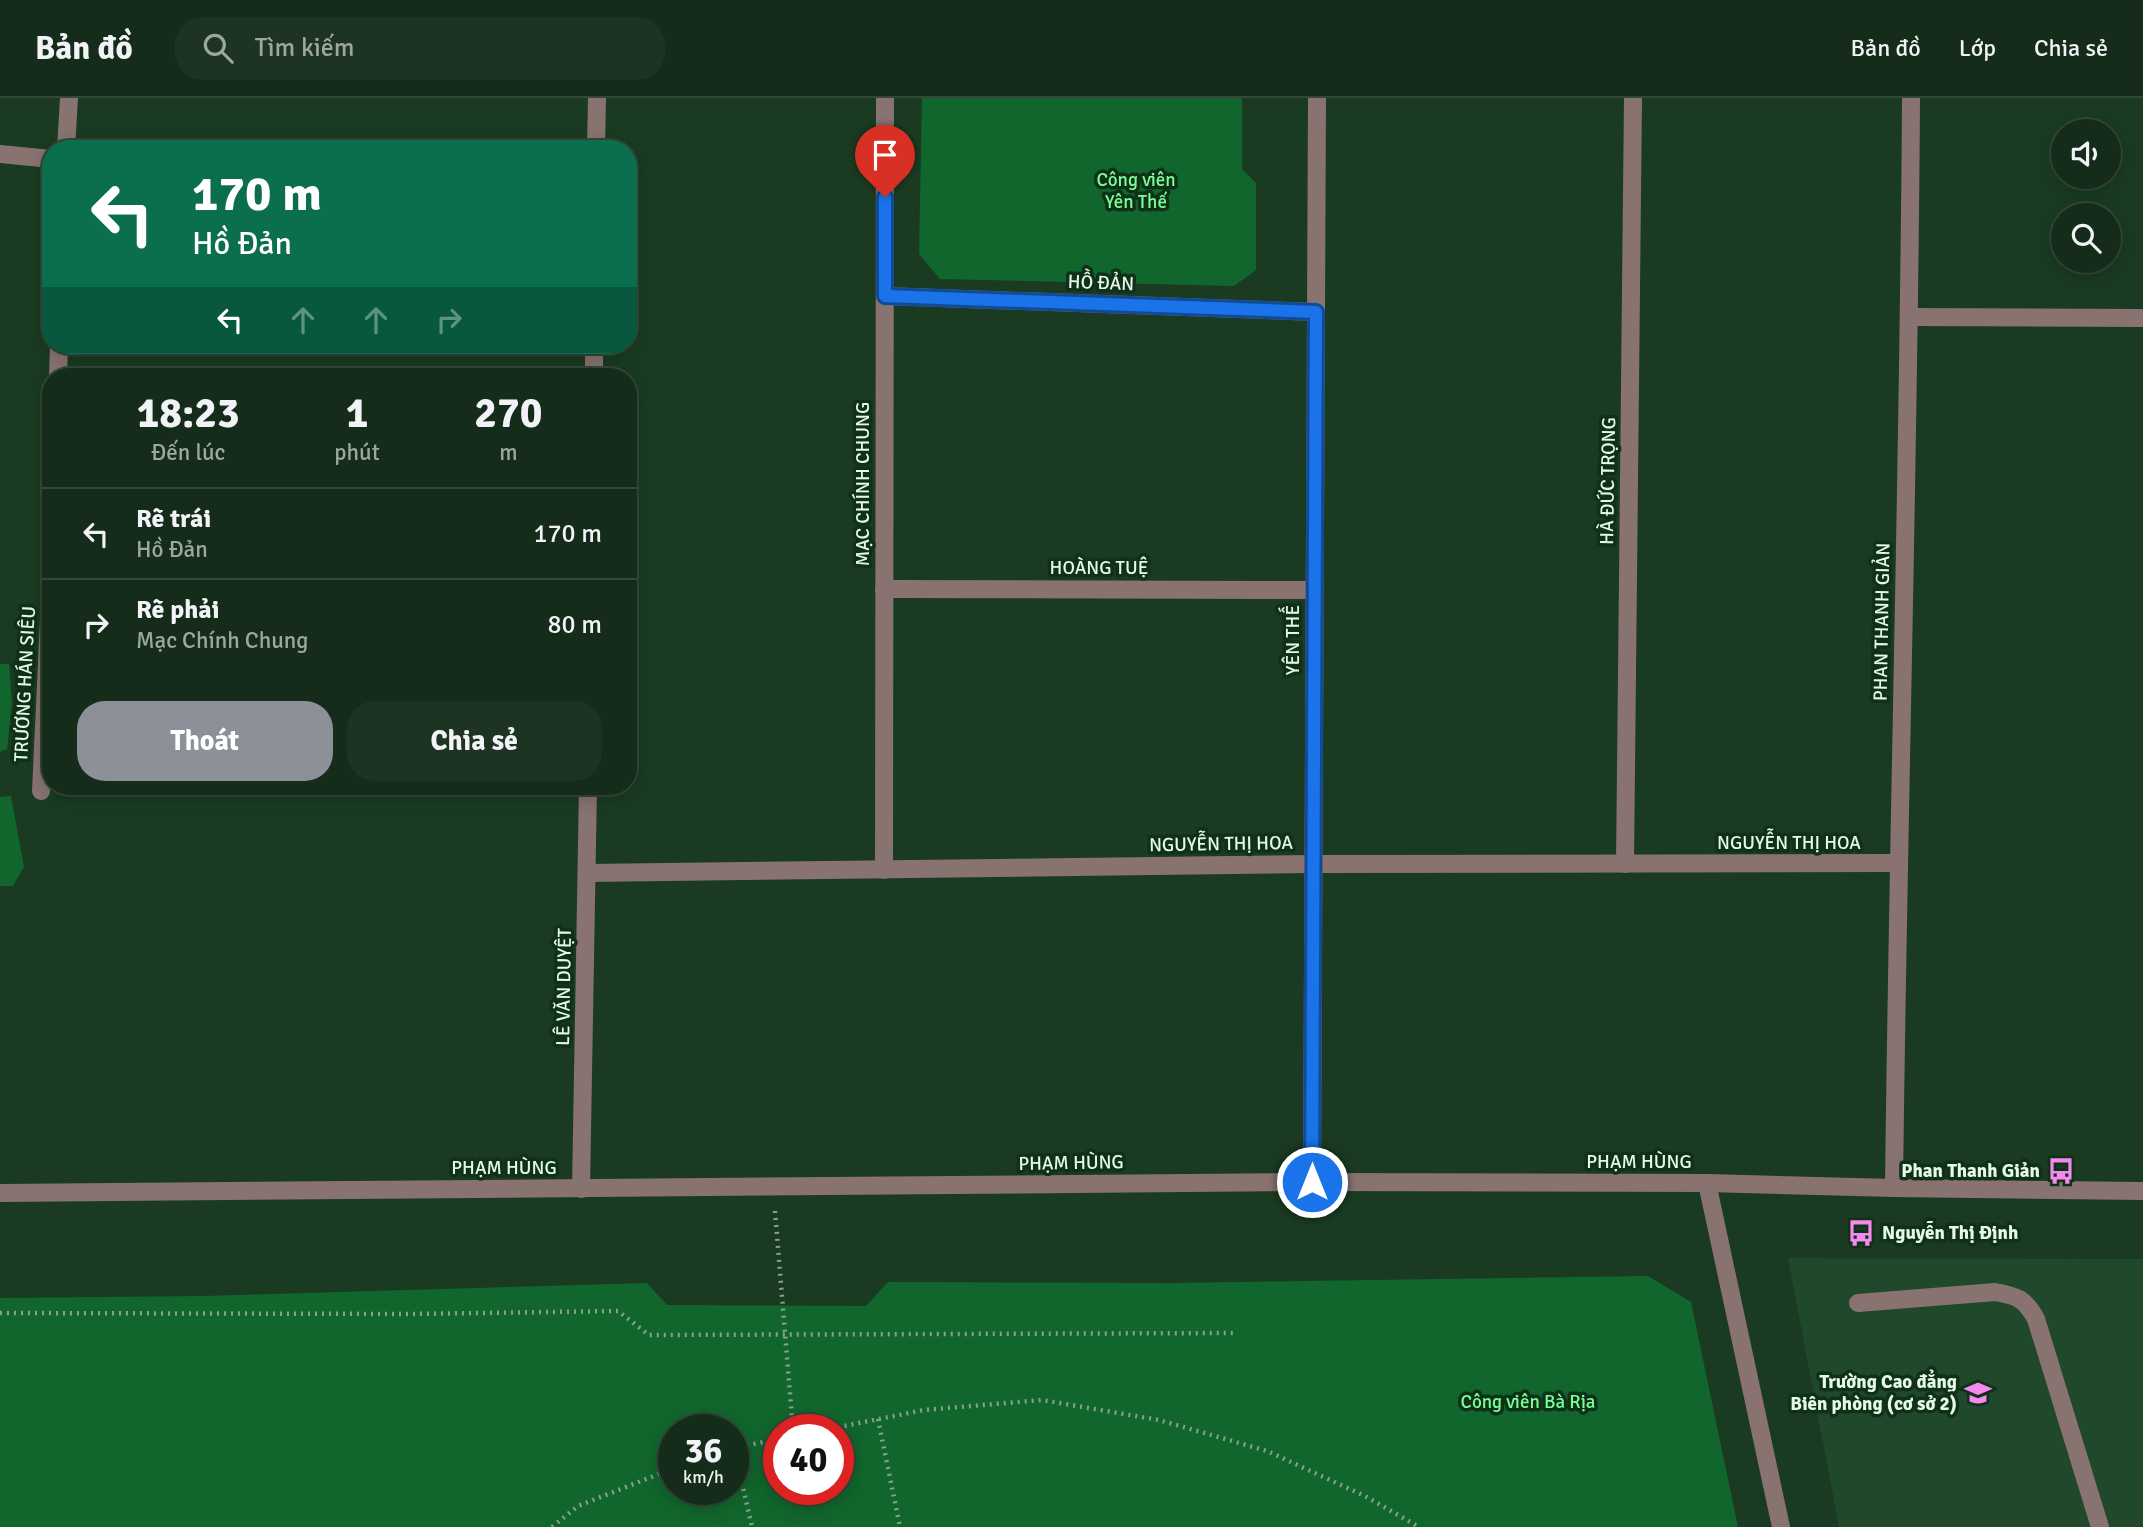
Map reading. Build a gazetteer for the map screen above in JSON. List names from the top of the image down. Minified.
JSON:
{"streets":{"street":["HỒ ĐẢN","HÀ ĐỨC TRỌNG","MẠC CHÍNH CHUNG","HOÀNG TUỆ","PHAN THANH GIẢN","YÊN THẾ","TRƯƠNG HÁN SIÊU","NGUYỄN THỊ HOA","LÊ VĂN DUYỆT","PHẠM HÙNG"]},"crossings":[["HỒ ĐẢN","MẠC CHÍNH CHUNG"],["HỒ ĐẢN","YÊN THẾ"],["HÀ ĐỨC TRỌNG","NGUYỄN THỊ HOA"],["MẠC CHÍNH CHUNG","HOÀNG TUỆ"],["MẠC CHÍNH CHUNG","NGUYỄN THỊ HOA"],["HOÀNG TUỆ","YÊN THẾ"],["PHAN THANH GIẢN","NGUYỄN THỊ HOA"],["PHAN THANH GIẢN","PHẠM HÙNG"],["YÊN THẾ","NGUYỄN THỊ HOA"],["YÊN THẾ","PHẠM HÙNG"],["NGUYỄN THỊ HOA","LÊ VĂN DUYỆT"],["LÊ VĂN DUYỆT","PHẠM HÙNG"]],"parks":["Công viên Yên Thế","Công viên Bà Rịa"],"places":{"bus stop":["Phan Thanh Giản","Nguyễn Thị Định"],"school or university":["Trường Cao đẳng Biên phòng (cơ sở 2)"]},"page":{"header":"Bản đồ","search":"Tìm kiếm","nav":["Bản đồ","Lớp","Chia sẻ"],"turn":["170 m","Hồ Đản"],"eta":["18:23","Đến lúc","1","phút","270","m"],"list":[{"name":"Rẽ trái","note":"Hồ Đản","value":"170 m"},{"name":"Rẽ phải","note":"Mạc Chính Chung","value":"80 m"}],"buttons":["Thoát","Chia sẻ"],"speed":"36 km/h","limit":"40"}}
